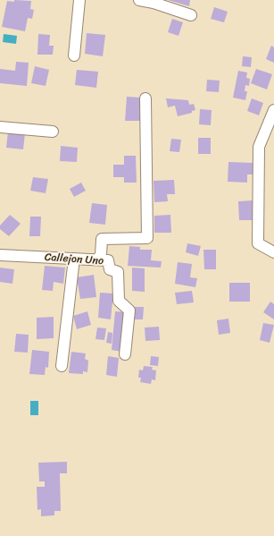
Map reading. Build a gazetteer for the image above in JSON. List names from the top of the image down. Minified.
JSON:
{"streets":{"street":["Callejon Uno"]}}
